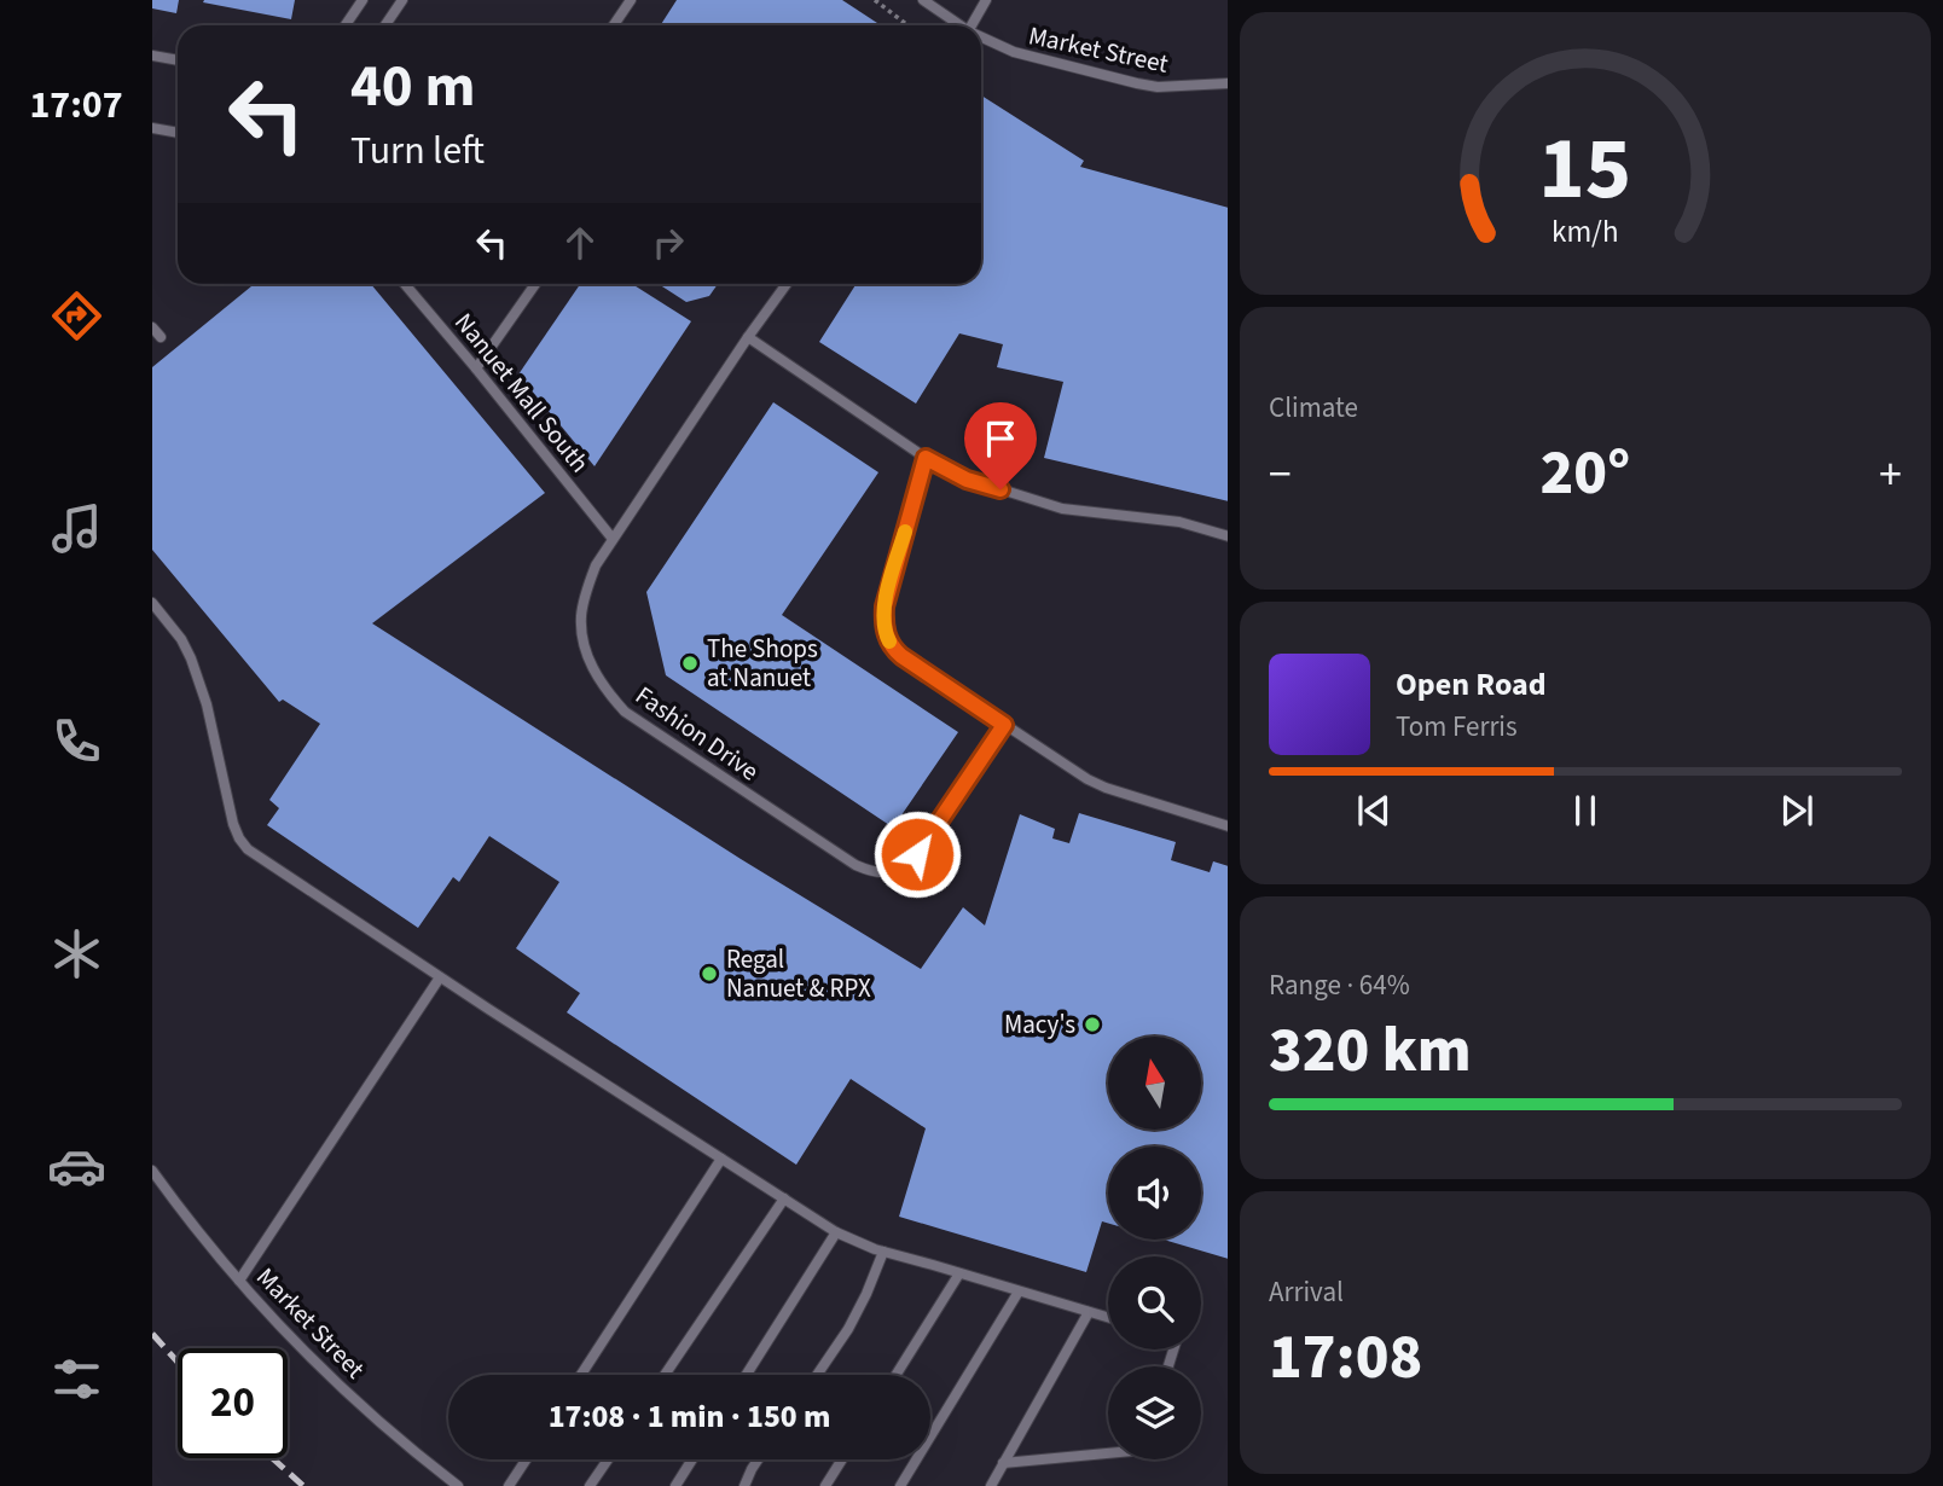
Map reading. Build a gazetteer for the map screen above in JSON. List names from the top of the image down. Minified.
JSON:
{"streets":{"lane":["Market Street","Nanuet Mall South","Fashion Drive"]},"crossings":[["Nanuet Mall South","Fashion Drive"]],"places":["The Shops at Nanuet","Regal Nanuet & RPX","Macy's"],"north":"top","page":{"tabs":"17:07","turn":["40 m","Turn left"],"tile":["Climate",["Range · 64%","320 km"],["Arrival","17:08"]],"heat":["−","20°","+"],"song":["Open Road","Tom Ferris"],"limit":"20","trip":"17:08 · 1 min · 150 m","gauge":["15","km/h"]}}
